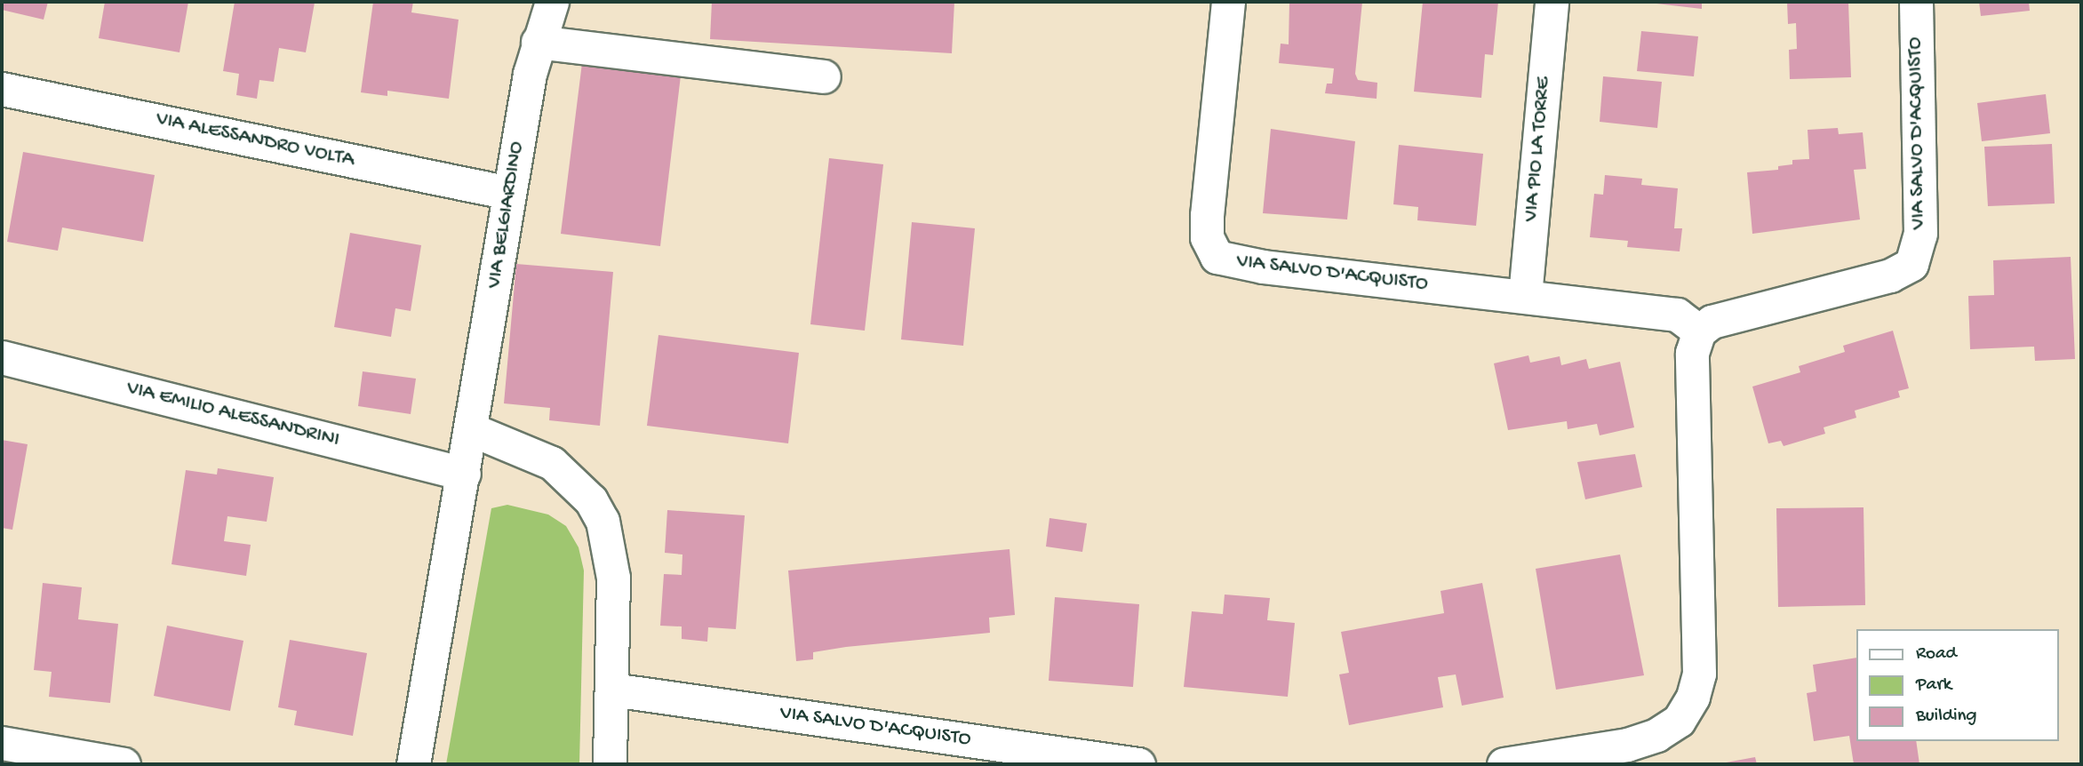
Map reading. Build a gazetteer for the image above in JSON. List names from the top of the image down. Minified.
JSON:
{"streets":{"street":["VIA SALVO D'ACQUISTO","VIA ALESSANDRO VOLTA","VIA PIO LA TORRE","VIA BELGIARDINO","VIA EMILIO ALESSANDRINI"]},"crossings":[["VIA SALVO D'ACQUISTO","VIA PIO LA TORRE"],["VIA ALESSANDRO VOLTA","VIA BELGIARDINO"],["VIA BELGIARDINO","VIA EMILIO ALESSANDRINI"]],"legend":["Road","Park","Building"]}
